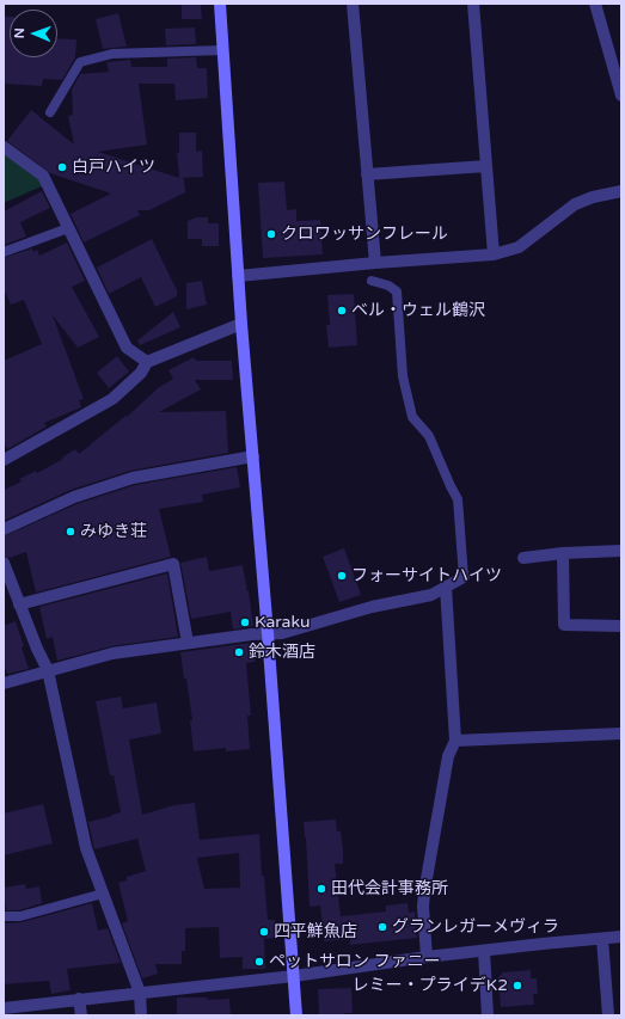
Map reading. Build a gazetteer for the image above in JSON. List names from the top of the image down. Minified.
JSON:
{"places":["白戸ハイツ","クロワッサンフレール","ベル・ウェル鶴沢","みゆき荘","フォーサイトハイツ","Karaku","鈴木酒店","田代会計事務所","グランレガーメヴィラ","四平鮮魚店","ペットサロン ファニー","レミー・プライデK2"],"north":"left"}
